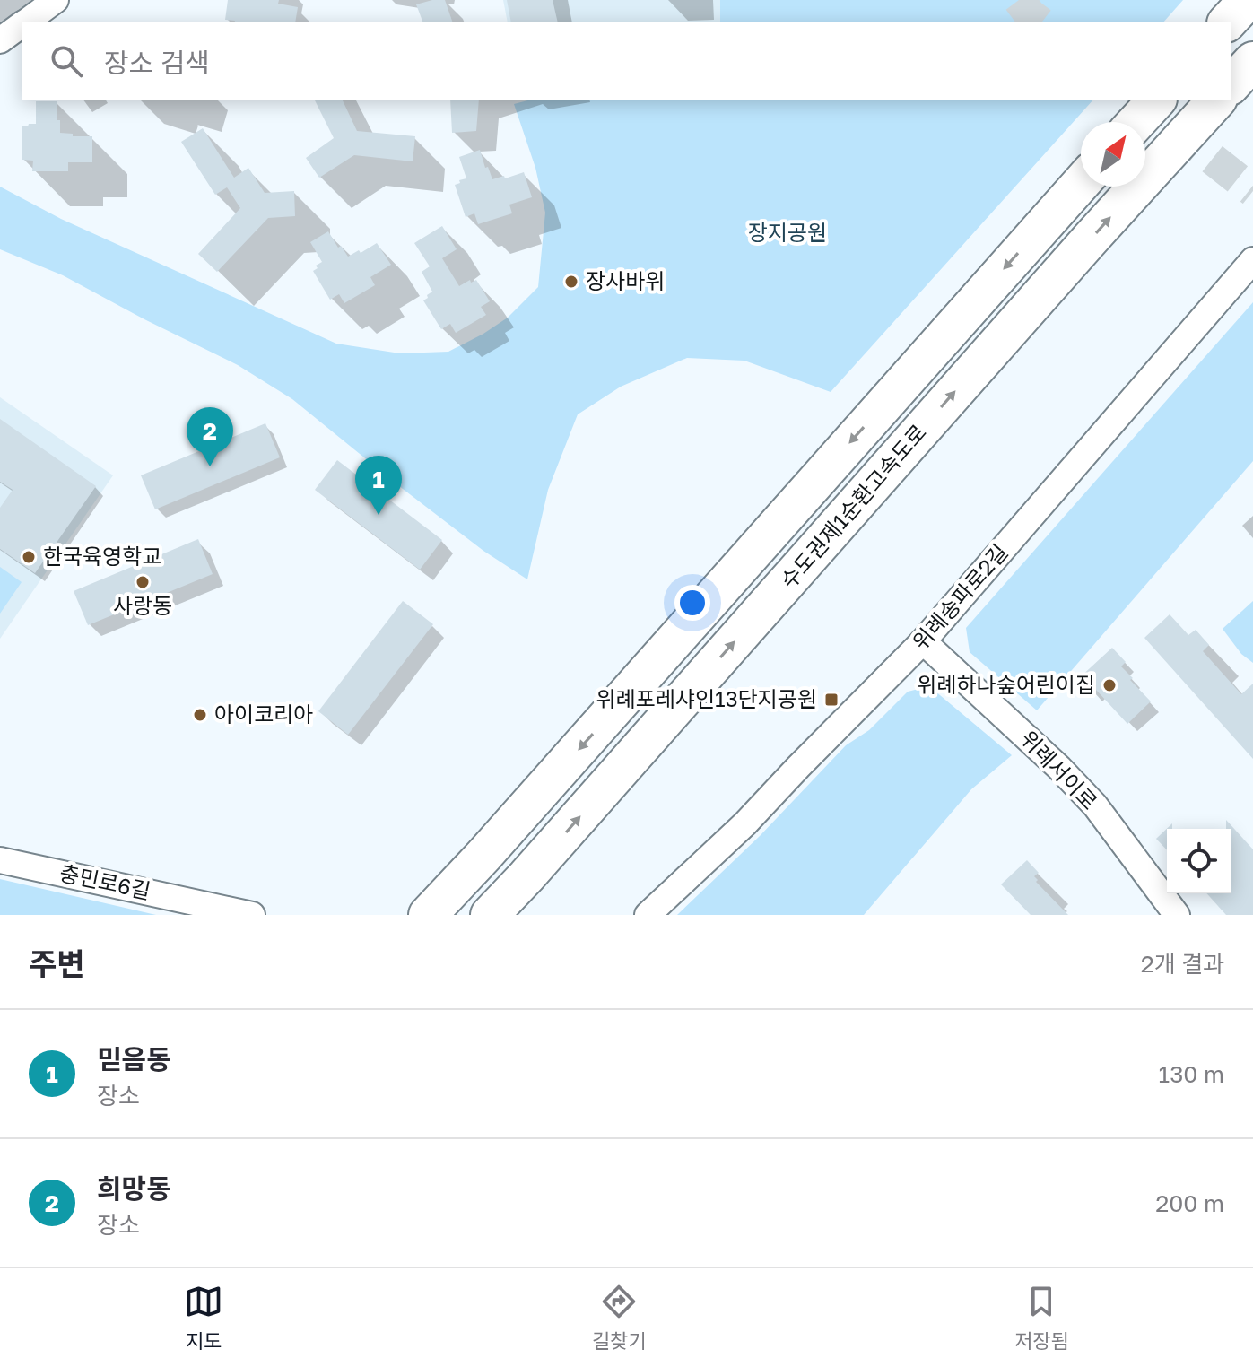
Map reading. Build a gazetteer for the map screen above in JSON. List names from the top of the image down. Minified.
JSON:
{"streets":{"highway":["수도권제1순환고속도로"],"street":["위례송파로2길","위례서이로","충민로6길"]},"crossings":[["위례송파로2길","위례서이로"]],"parks":["장지공원"],"places":{"other":["장사바위","한국육영학교","사랑동","위례하나숲어린이집","아이코리아"],"transit":["위례포레샤인13단지공원"]},"north":"top right","page":{"search":"장소 검색","pins":["2","1"],"heading":["주변","2개 결과"],"list":[{"mark":"1","name":"믿음동","note":"장소","value":"130 m"},{"mark":"2","name":"희망동","note":"장소","value":"200 m"}],"nav":["지도","길찾기","저장됨"]}}
